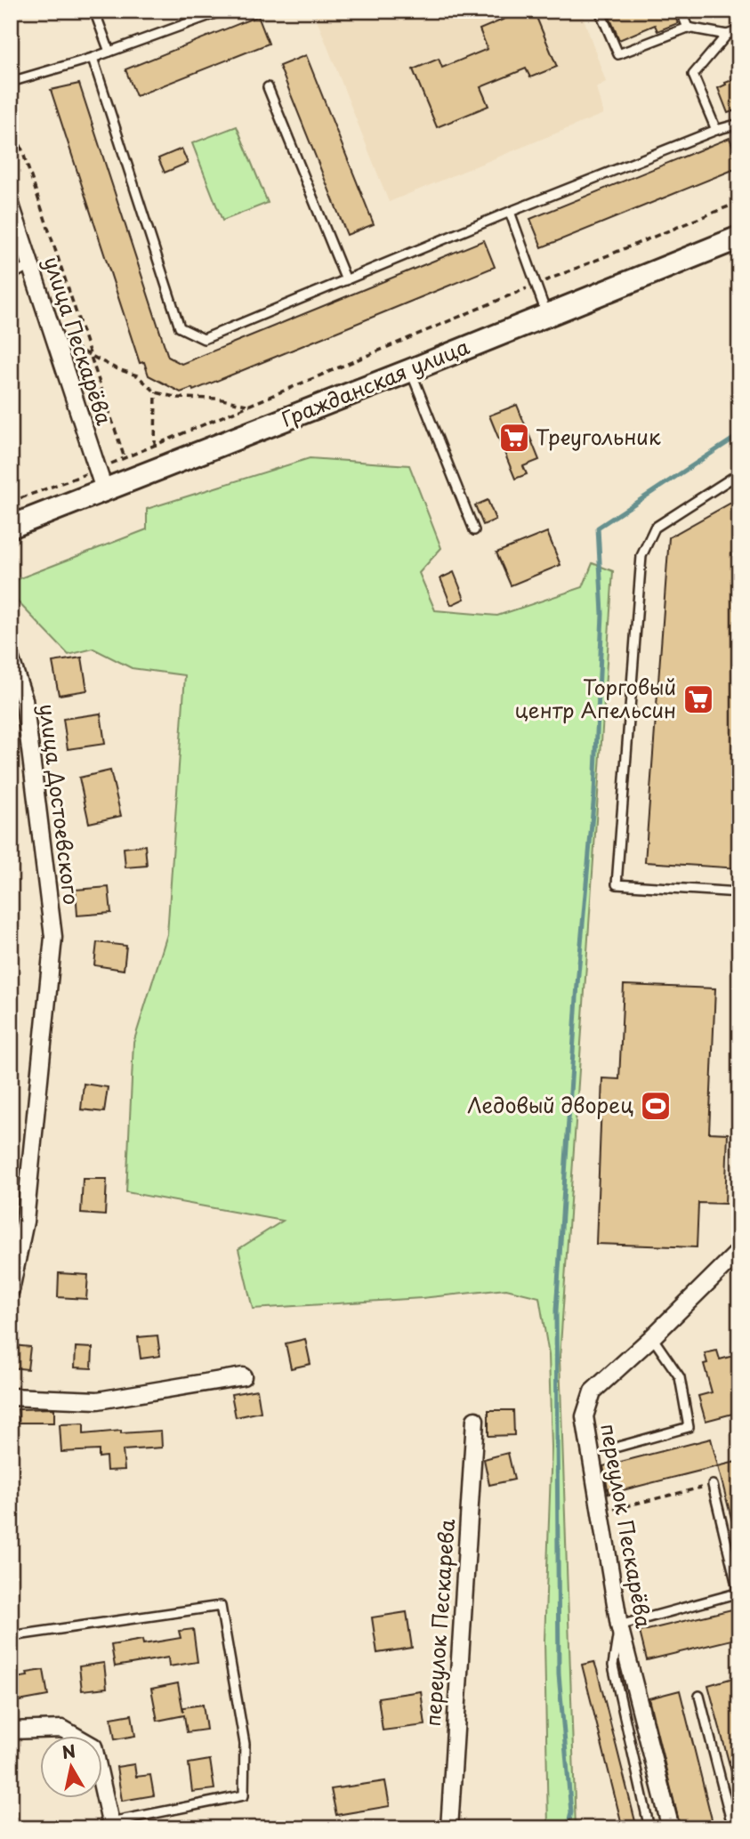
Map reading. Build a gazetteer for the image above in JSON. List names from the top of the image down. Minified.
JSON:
{"streets":{"main road":["Гражданская улица"],"street":["улица Пескарёва","улица Достоевского","переулок Пескарёва","переулок Пескарева"]},"crossings":[["улица Пескарёва","Гражданская улица"]],"places":{"supermarket":["Треугольник","Торговый центр Апельсин"],"sports":["Ледовый дворец"]},"north":"top"}
